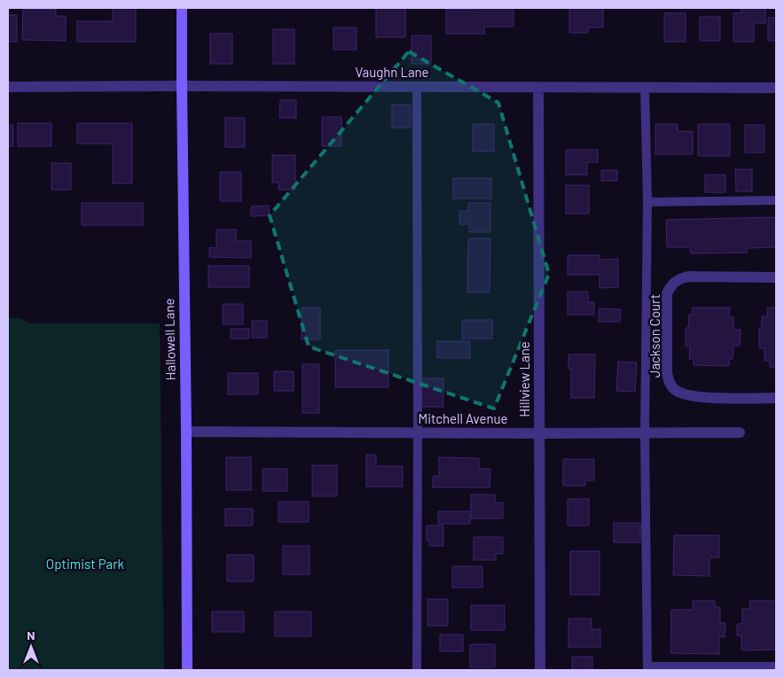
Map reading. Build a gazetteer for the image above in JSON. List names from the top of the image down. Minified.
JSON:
{"streets":{"street":["Vaughn Lane","Jackson Court","Hallowell Lane","Hillview Lane","Mitchell Avenue"]},"crossings":[["Vaughn Lane","Hallowell Lane"],["Vaughn Lane","Hillview Lane"],["Hallowell Lane","Mitchell Avenue"],["Hillview Lane","Mitchell Avenue"]],"parks":["Optimist Park"],"north":"top"}
